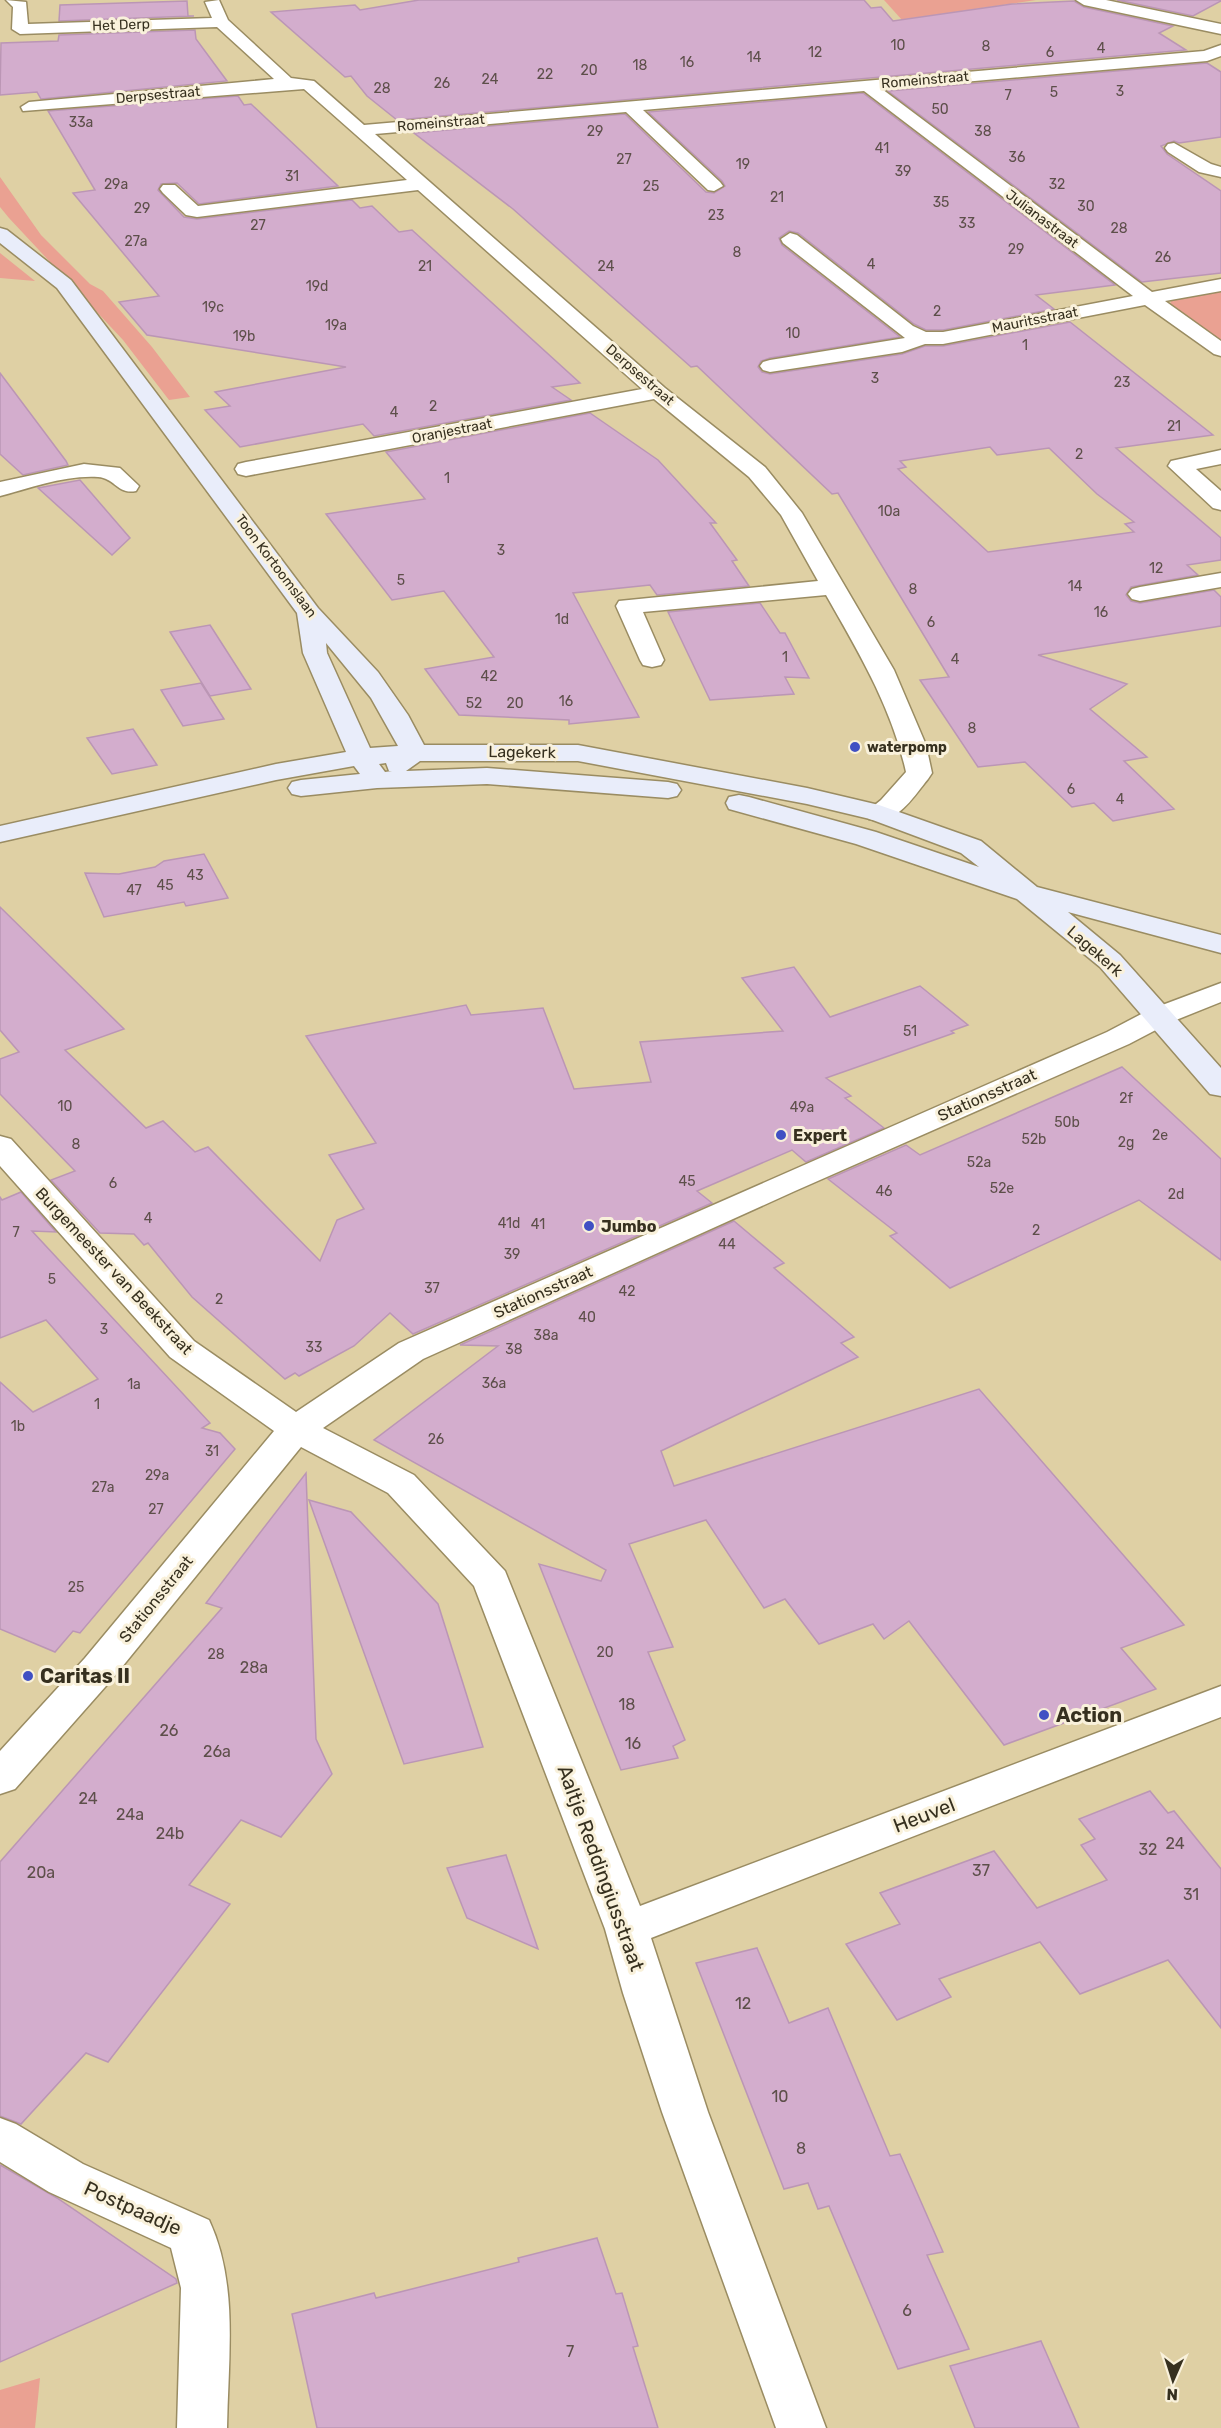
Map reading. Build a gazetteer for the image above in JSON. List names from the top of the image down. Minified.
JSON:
{"streets":{"street":["Het Derp","Romeinstraat","Derpsestraat","Julianastraat","Mauritsstraat","Oranjestraat","Toon Kortoomslaan","Lagekerk","Stationsstraat","Burgemeester van Beekstraat","Heuvel","Aaltje Reddingiusstraat","Postpaadje"]},"crossings":[["Het Derp","Derpsestraat"],["Romeinstraat","Derpsestraat"],["Romeinstraat","Julianastraat"],["Derpsestraat","Oranjestraat"],["Derpsestraat","Lagekerk"],["Julianastraat","Mauritsstraat"],["Toon Kortoomslaan","Lagekerk"],["Lagekerk","Stationsstraat"],["Stationsstraat","Burgemeester van Beekstraat"],["Stationsstraat","Aaltje Reddingiusstraat"],["Burgemeester van Beekstraat","Aaltje Reddingiusstraat"],["Heuvel","Aaltje Reddingiusstraat"]],"places":["waterpomp","Expert","Jumbo","Caritas II","Action"],"house_numbers":["10","8","4","12","6","14","16","18","20","22","24","26","28","3","5","7","50","33a","29","38","41","36","27","19","39","31","29a","32","25","21","35","30","29","23","33","27","28","27a","29","8","26","4","21","24","19d","19c","2","19a","10","19b","1","3","23","2","4","21","2","1","10a","3","12","5","14","8","16","1d","6","1","4","42","16","52","20","8","6","4","43","45","47","51","2f","10","49a","50b","2e","52b","2g","8","52a","45","6","52e","46","2d","4","41d","41","2","7","44","39","5","37","42","2","40","3","38a","33","38","36a","1a","1","1b","26","31","29a","27a","27","25","20","28","28a","18","26","16","26a","24","24a","24b","24","32","37","20a","31","12","10","8","6","7"],"north":"bottom"}
